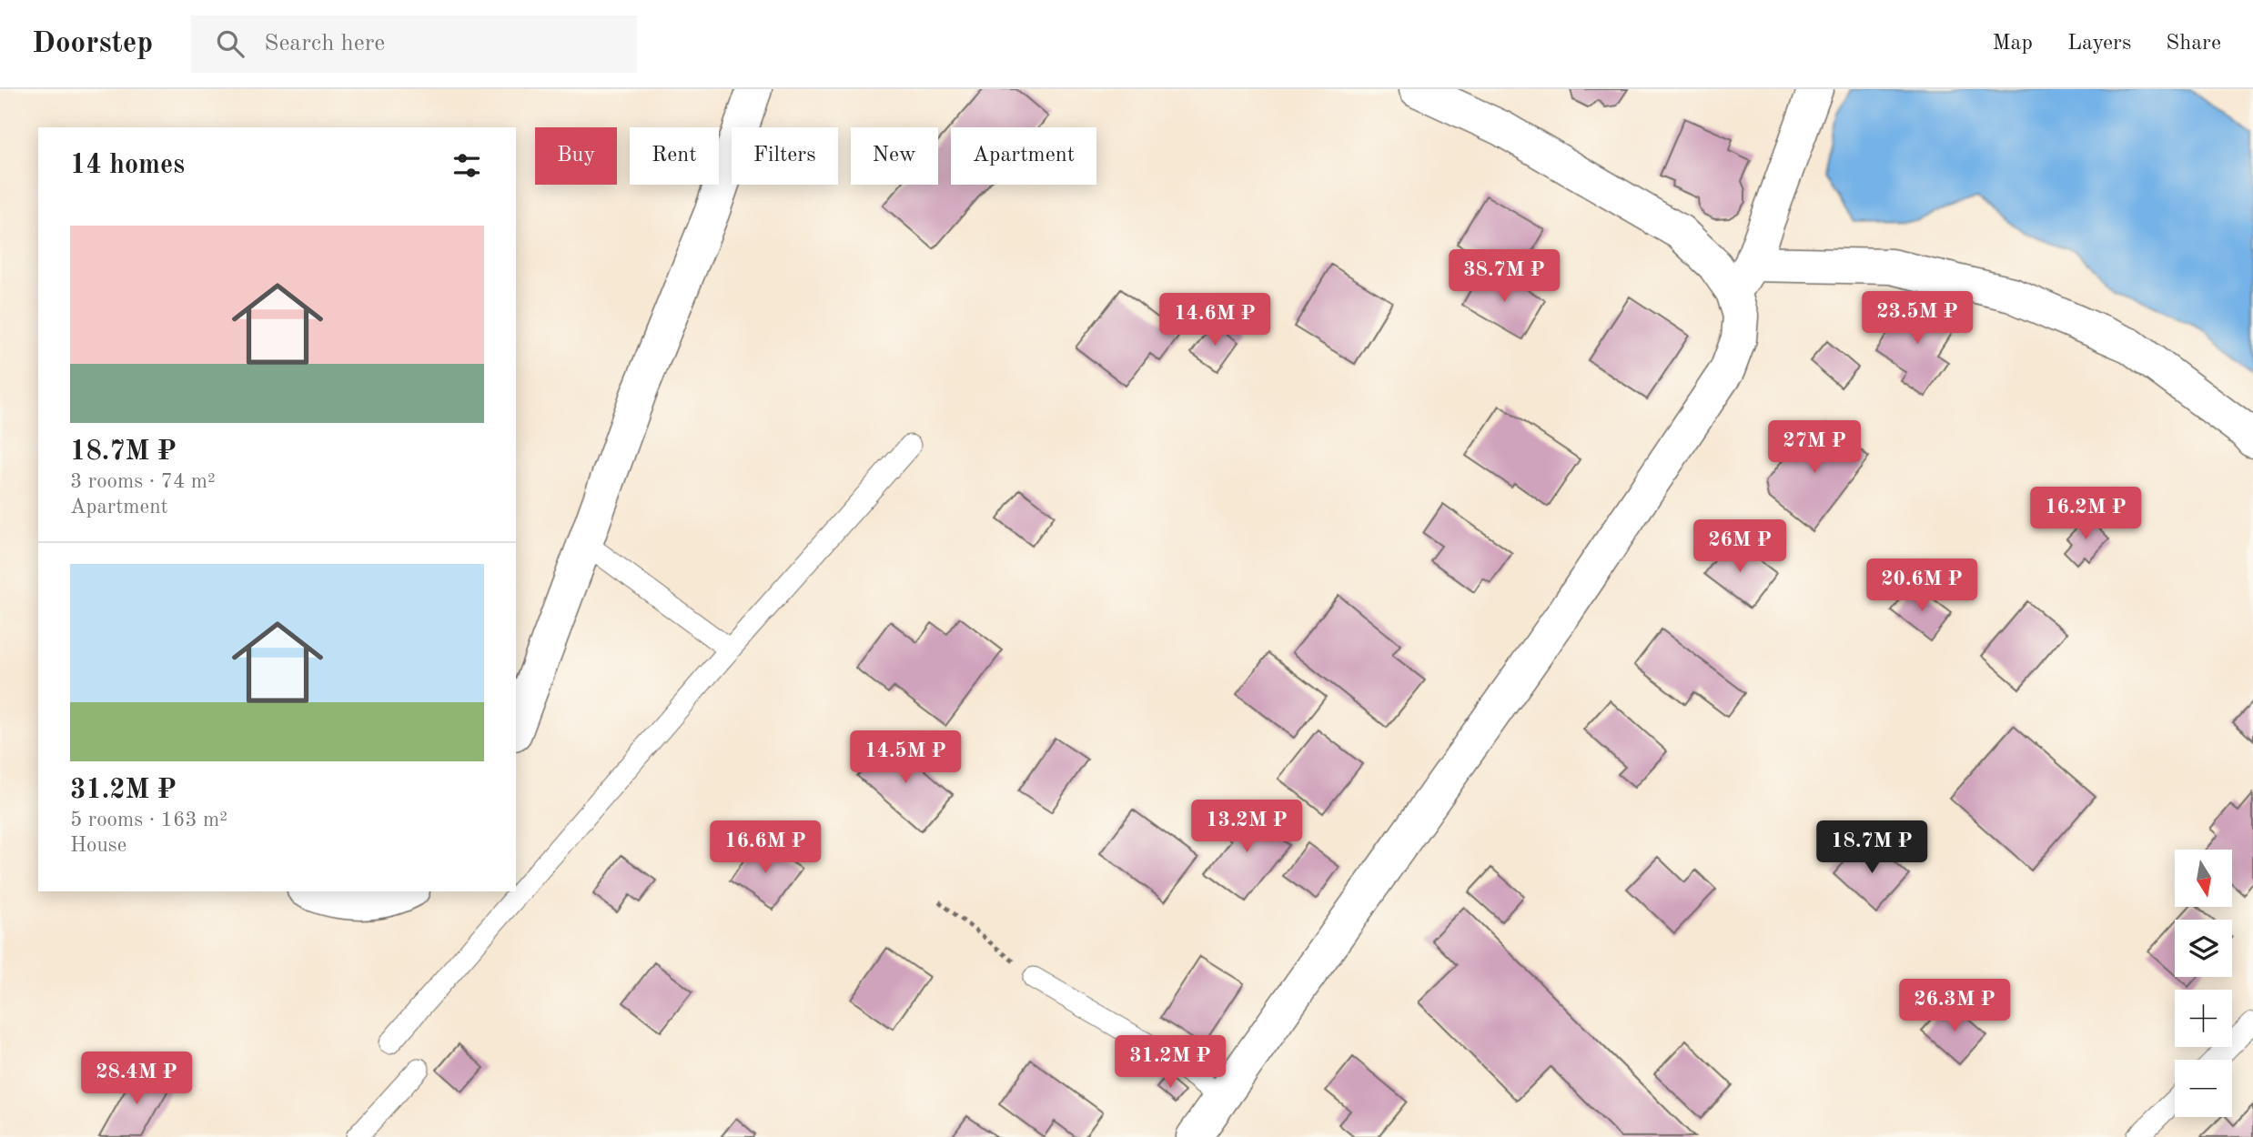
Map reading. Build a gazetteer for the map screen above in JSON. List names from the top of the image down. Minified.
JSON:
{"north":"bottom","page":{"header":"Doorstep","search":"Search here","nav":["Map","Layers","Share"],"chip":["Buy","Rent","Filters","New","Apartment"],"heading":"14 homes","list":[{"name":"18.7M ₽","note":"3 rooms · 74 m² · Apartment"},{"name":"31.2M ₽","note":"5 rooms · 163 m² · House"}],"price":["38.7M ₽","23.5M ₽","14.6M ₽","27M ₽","16.2M ₽","26M ₽","20.6M ₽","14.5M ₽","13.2M ₽","16.6M ₽","18.7M ₽","26.3M ₽","31.2M ₽","28.4M ₽"],"map_buttons":["+","−"]}}
